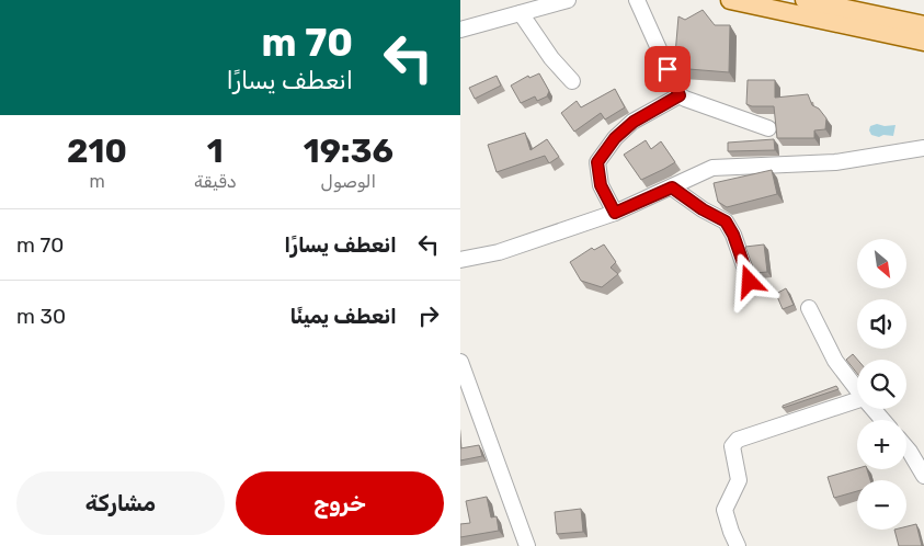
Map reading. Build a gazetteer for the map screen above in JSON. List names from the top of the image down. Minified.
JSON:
{"north":"bottom right","page":{"turn":["70 m","انعطف يسارًا"],"eta":["19:36","الوصول","1","دقيقة","210","m"],"list":[{"name":"انعطف يسارًا","value":"70 m"},{"name":"انعطف يمينًا","value":"30 m"}],"map_buttons":["+","−"],"buttons":["خروج","مشاركة"]}}
